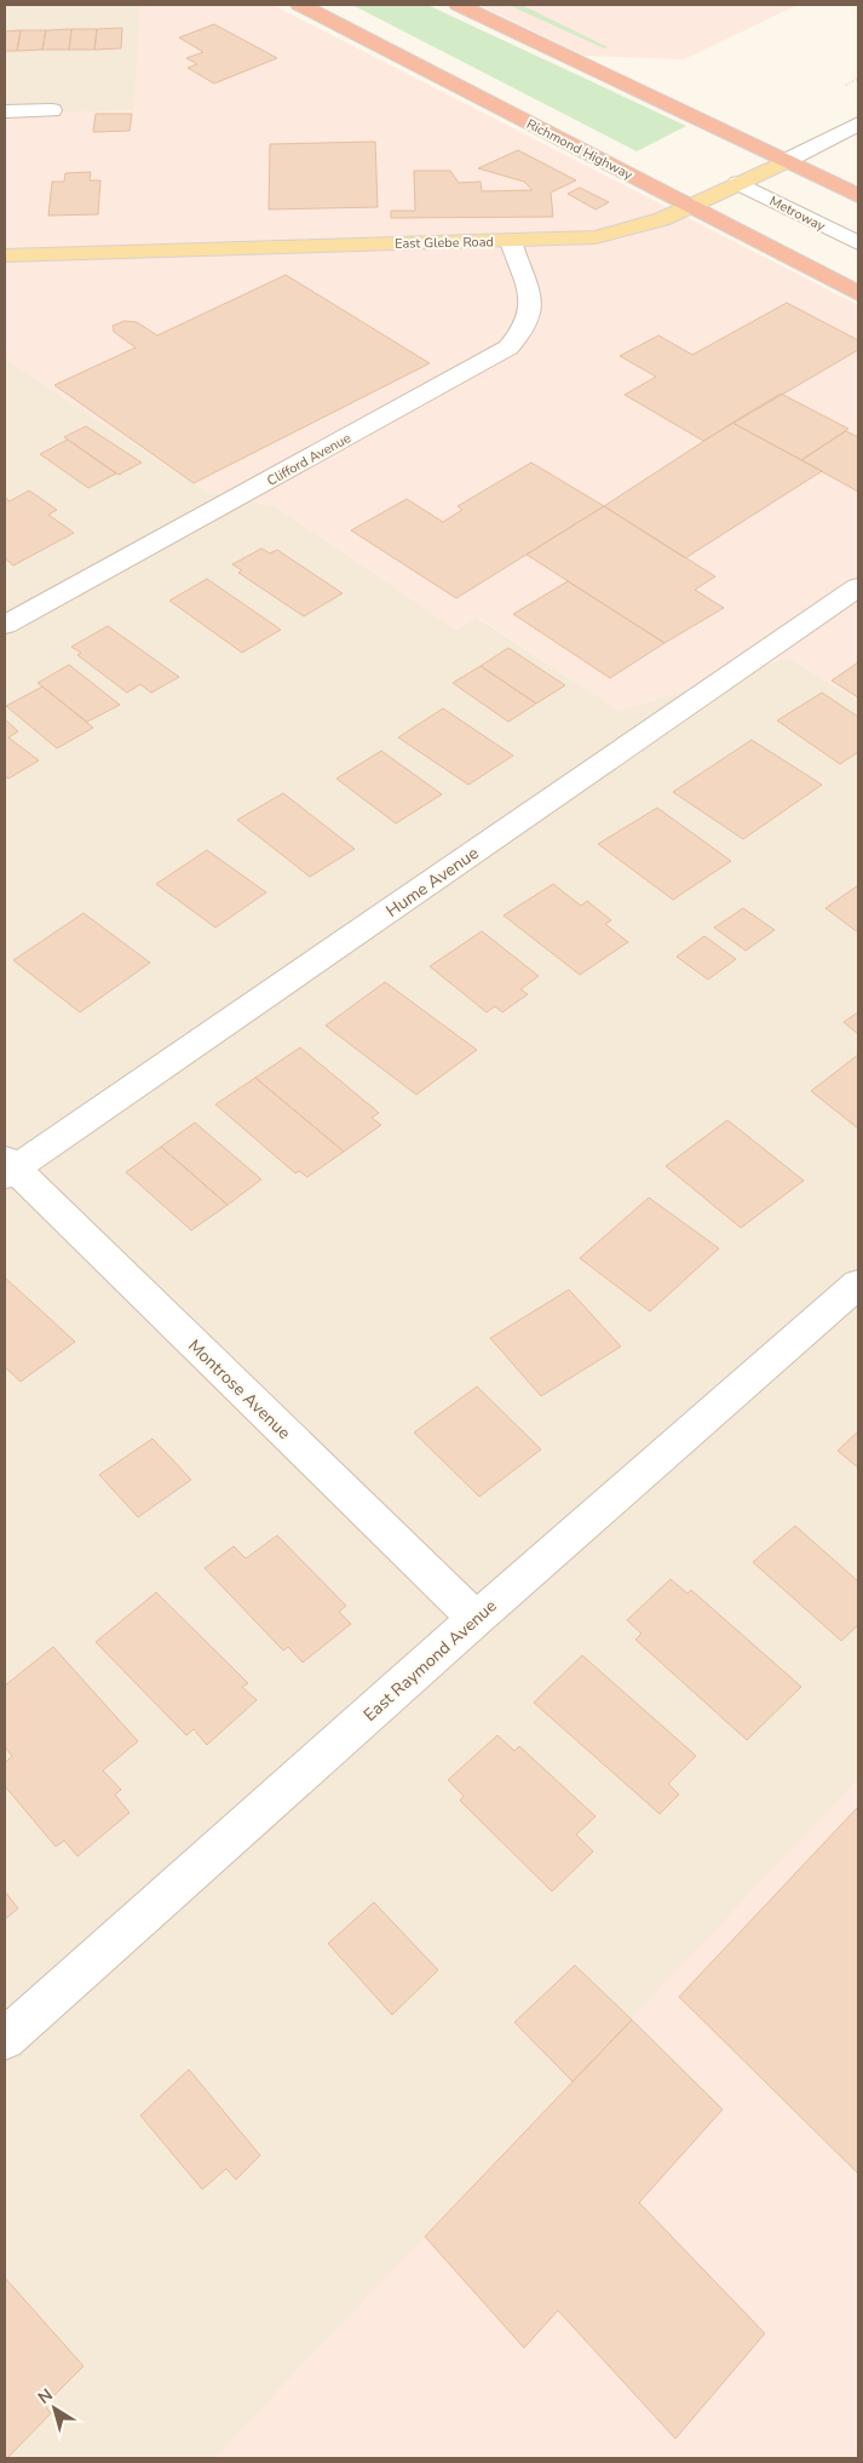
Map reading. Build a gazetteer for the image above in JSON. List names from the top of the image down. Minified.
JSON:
{"streets":{"highway":["Richmond Highway"],"main road":["East Glebe Road"],"street":["Metroway","Clifford Avenue","Hume Avenue","Montrose Avenue","East Raymond Avenue"]},"crossings":[["Richmond Highway","East Glebe Road"],["Metroway","East Glebe Road"],["East Glebe Road","Clifford Avenue"],["Hume Avenue","Montrose Avenue"],["Montrose Avenue","East Raymond Avenue"]],"north":"top left"}
